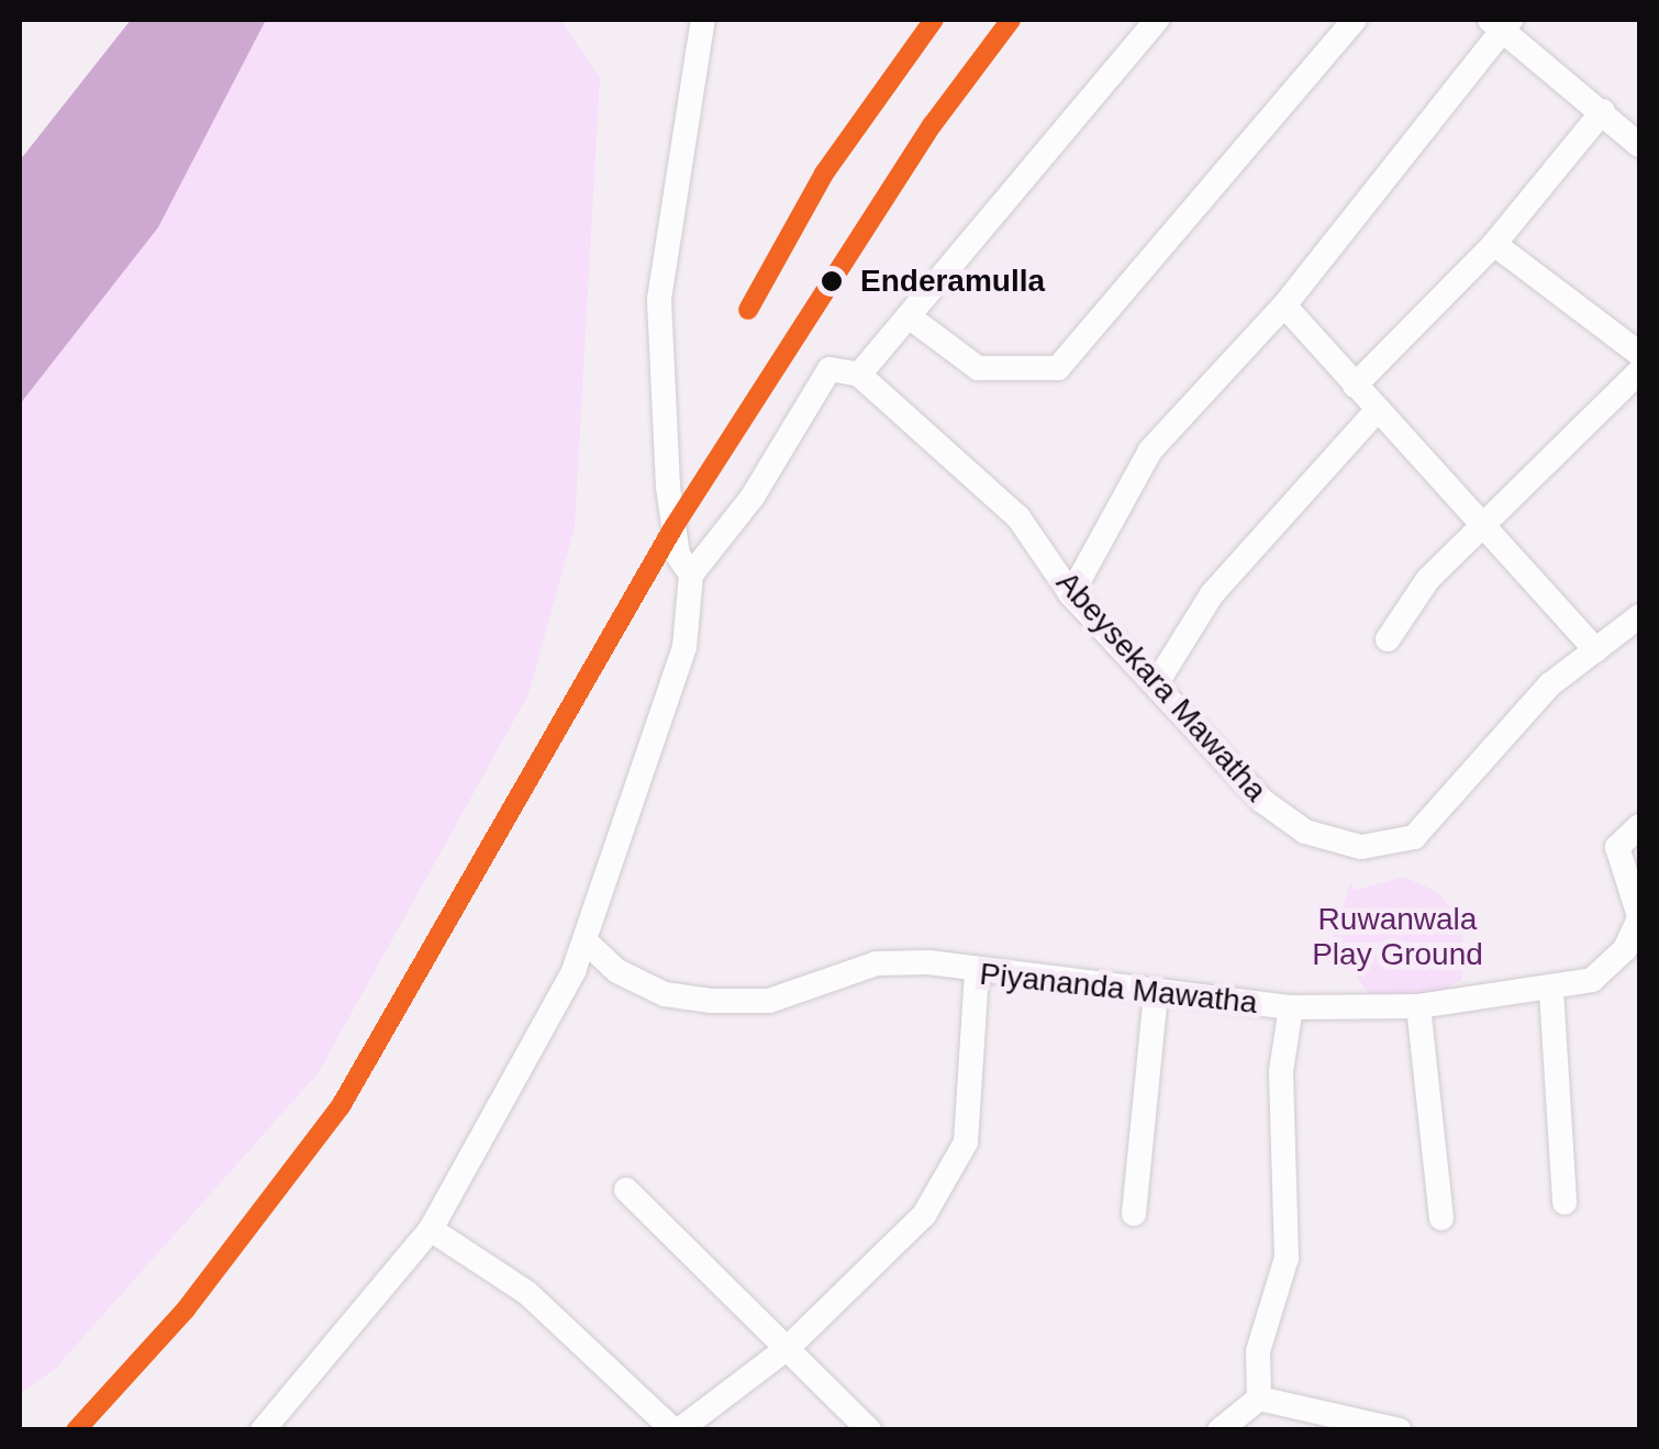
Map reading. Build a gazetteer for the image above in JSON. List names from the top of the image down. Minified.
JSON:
{"streets":{"street":["Abeysekara Mawatha","Piyananda Mawatha"]},"parks":["Ruwanwala Play Ground"],"places":["Enderamulla"]}
